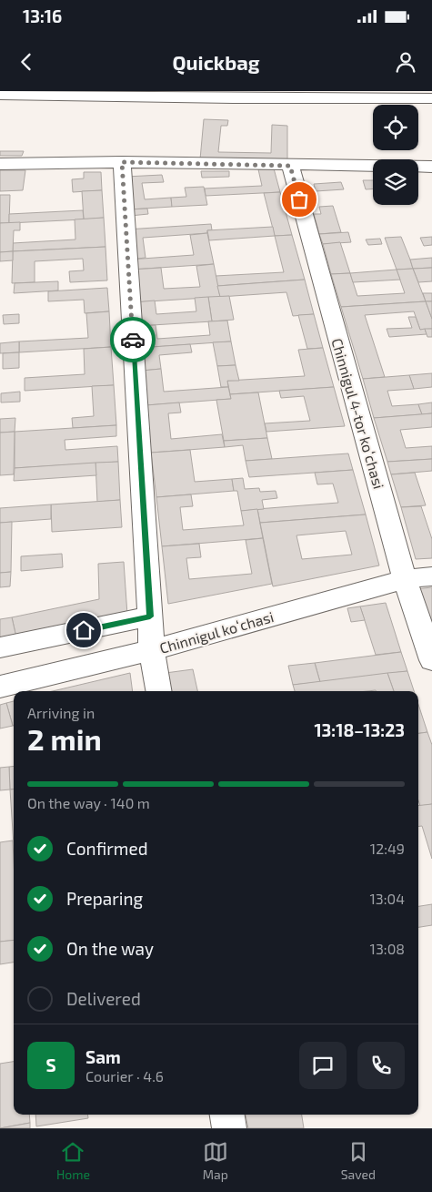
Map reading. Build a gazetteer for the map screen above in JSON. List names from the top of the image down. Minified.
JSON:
{"streets":{"street":["Chinnigul 4-tor koʻchasi","Chinnigul koʻchasi"]},"crossings":[["Chinnigul 4-tor koʻchasi","Chinnigul koʻchasi"]],"page":{"status":"13:16","header":"Quickbag","heading":["2 min","Arriving in","13:18–13:23"],"panel":["Sam","Courier · 4.6"],"bar":"On the way · 140 m","list":[["Confirmed","12:49"],["Preparing","13:04"],["On the way","13:08"],"Delivered"],"round":"S","tabs":["Home","Map","Saved"]}}
